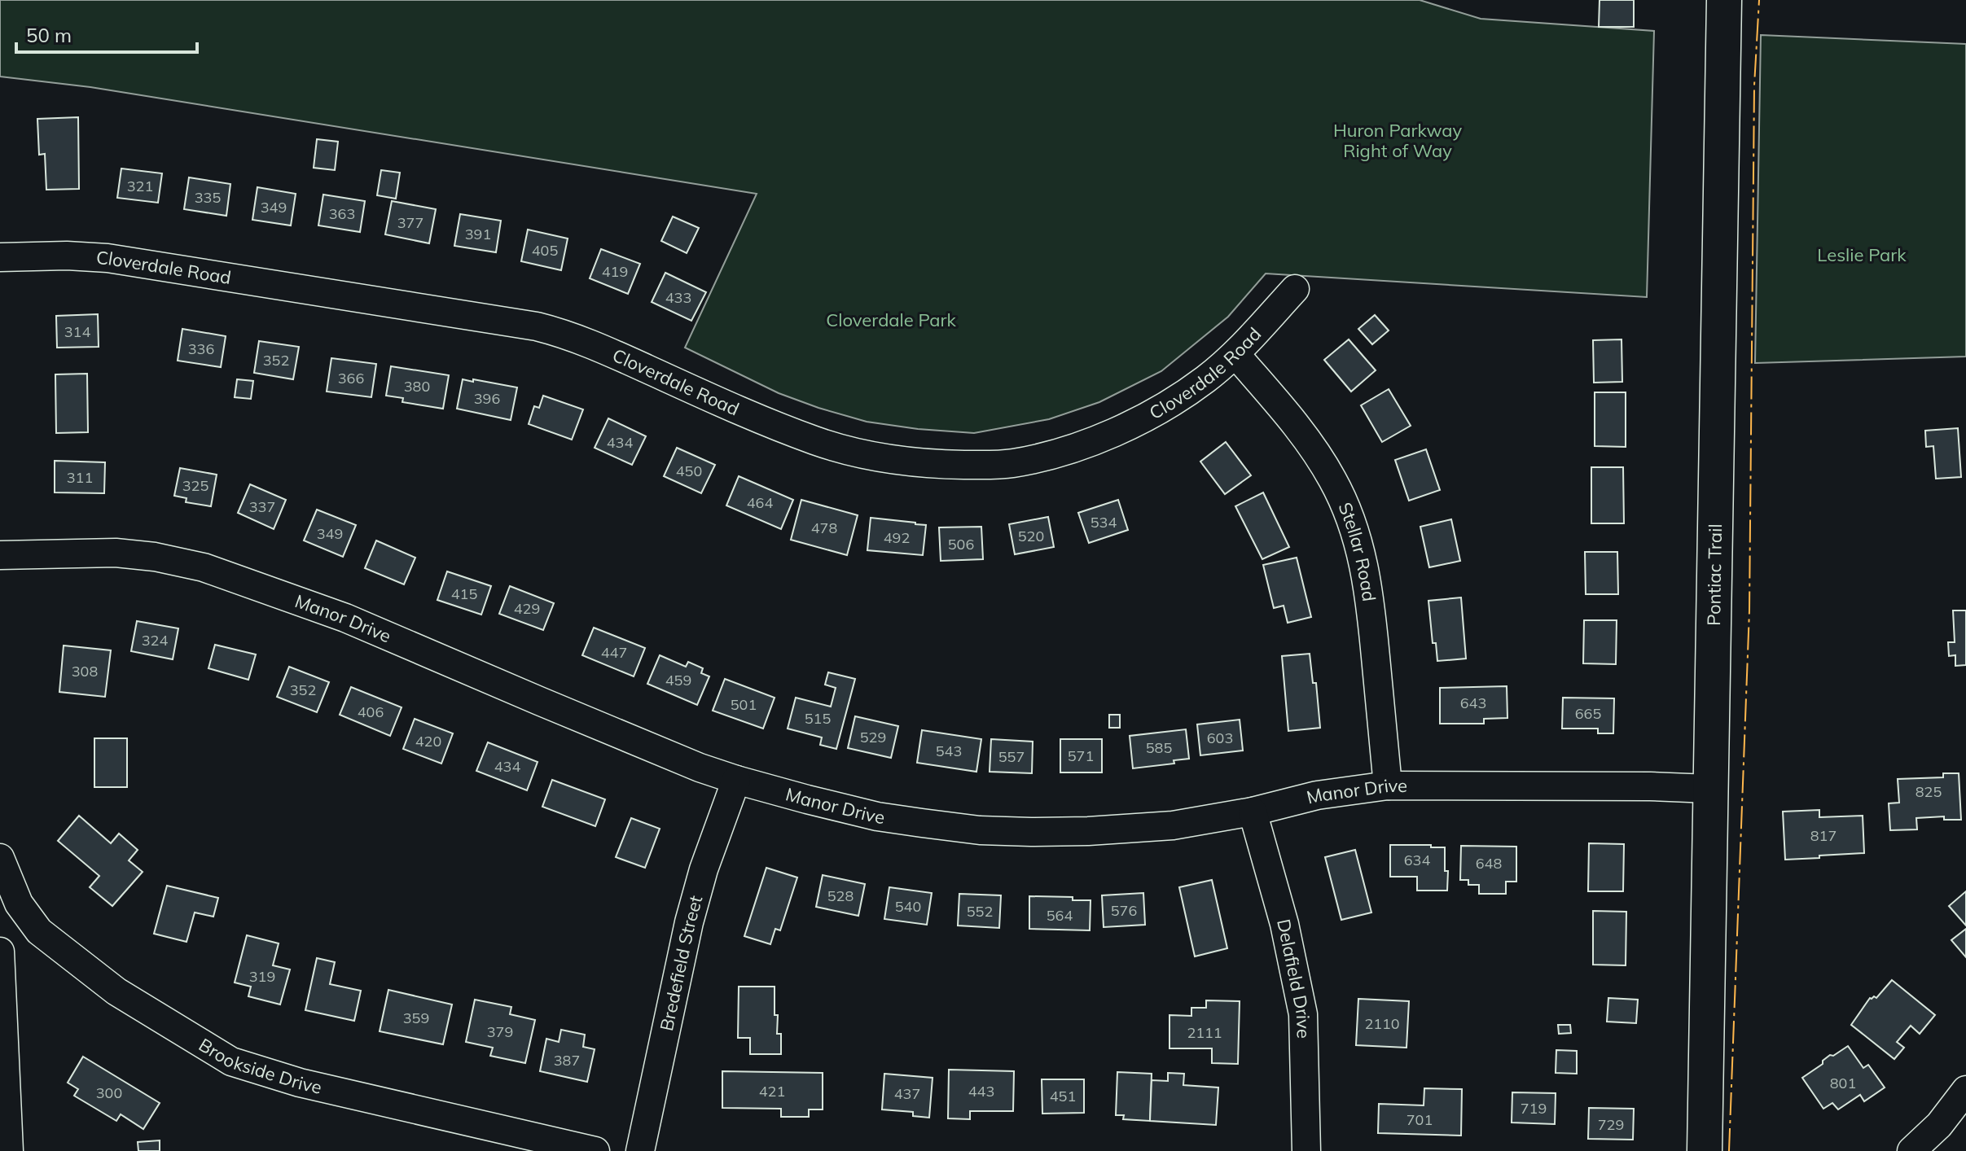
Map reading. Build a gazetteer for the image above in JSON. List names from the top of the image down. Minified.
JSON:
{"streets":{"main road":["Pontiac Trail"],"street":["Cloverdale Road","Stellar Road","Manor Drive","Bredefield Street","Delafield Drive","Brookside Drive"]},"crossings":[["Cloverdale Road","Stellar Road"],["Stellar Road","Manor Drive"],["Pontiac Trail","Manor Drive"],["Manor Drive","Bredefield Street"],["Manor Drive","Delafield Drive"]],"parks":["Huron Parkway Right of Way","Leslie Park","Cloverdale Park"],"house_numbers":["321","335","349","363","377","391","405","419","433","314","336","352","366","380","396","434","450","311","325","464","337","534","478","349","520","492","506","415","429","324","447","308","459","352","643","501","406","665","515","529","603","420","585","543","571","557","434","825","817","634","648","528","540","576","552","564","319","359","2110","379","2111","387","801","421","443","300","437","451","719","701","729"],"scale_bar":"50 m"}
